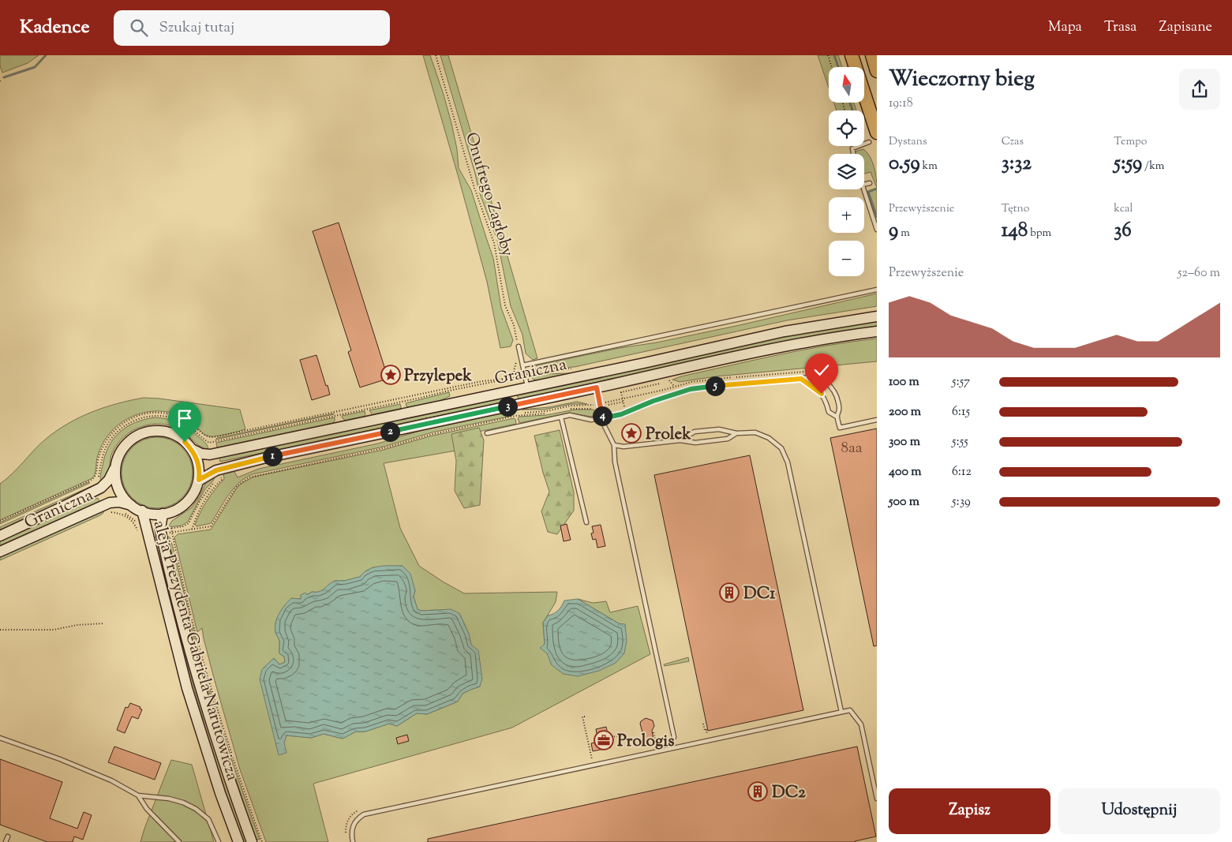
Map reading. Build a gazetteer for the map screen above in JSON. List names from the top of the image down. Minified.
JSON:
{"streets":{"main road":["Graniczna","aleja Prezydenta Gabriela Narutowicza"],"path":["Onufrego Zagłoby"]},"crossings":[["Graniczna","aleja Prezydenta Gabriela Narutowicza"]],"places":{"place":["Przylepek","Prolek"],"building":["DC1","DC2"],"office":["Prologis"]},"house_numbers":["8aa"],"north":"top","page":{"header":"Kadence","search":"Szukaj tutaj","nav":["Mapa","Trasa","Zapisane"],"heading":["Wieczorny bieg","19:18"],"map_buttons":["+","−"],"stats":[["Dystans","0.59 km"],["Czas","3:32"],["Tempo","5:59 /km"],["Przewyższenie","9 m"],["Tętno","148 bpm"],["kcal","36"]],"chart":["Przewyższenie","52–60 m"],"list":[{"name":"100 m","note":"5:57"},{"name":"200 m","note":"6:15"},{"name":"300 m","note":"5:55"},{"name":"400 m","note":"6:12"},{"name":"500 m","note":"5:39"}],"pins":["5","3","4","2","1"],"buttons":["Zapisz","Udostępnij"]}}
